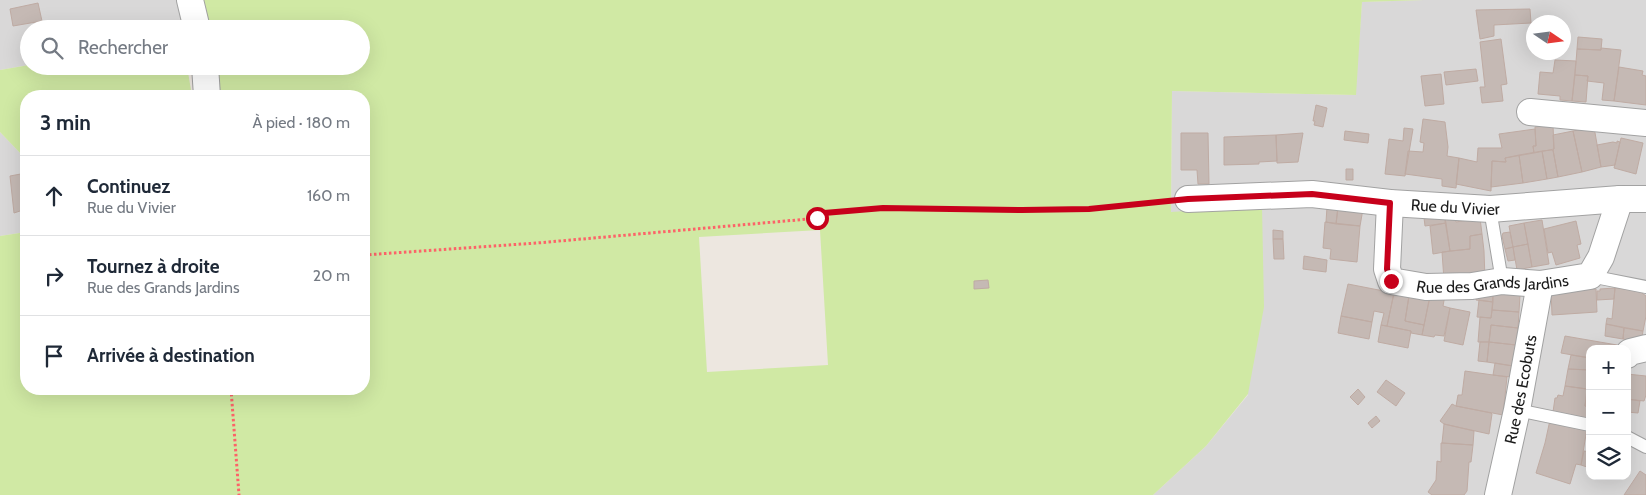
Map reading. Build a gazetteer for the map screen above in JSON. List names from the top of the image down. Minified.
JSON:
{"streets":{"street":["Rue du Vivier","Rue des Grands Jardins","Rue des Ecobuts"]},"crossings":[["Rue du Vivier","Rue des Grands Jardins"],["Rue des Grands Jardins","Rue des Ecobuts"]],"north":"right","page":{"search":"Rechercher","heading":["3 min","À pied · 180 m"],"list":[["Continuez","Rue du Vivier","160 m"],["Tournez à droite","Rue des Grands Jardins","20 m"],"Arrivée à destination"],"map_buttons":["+","−"]}}
